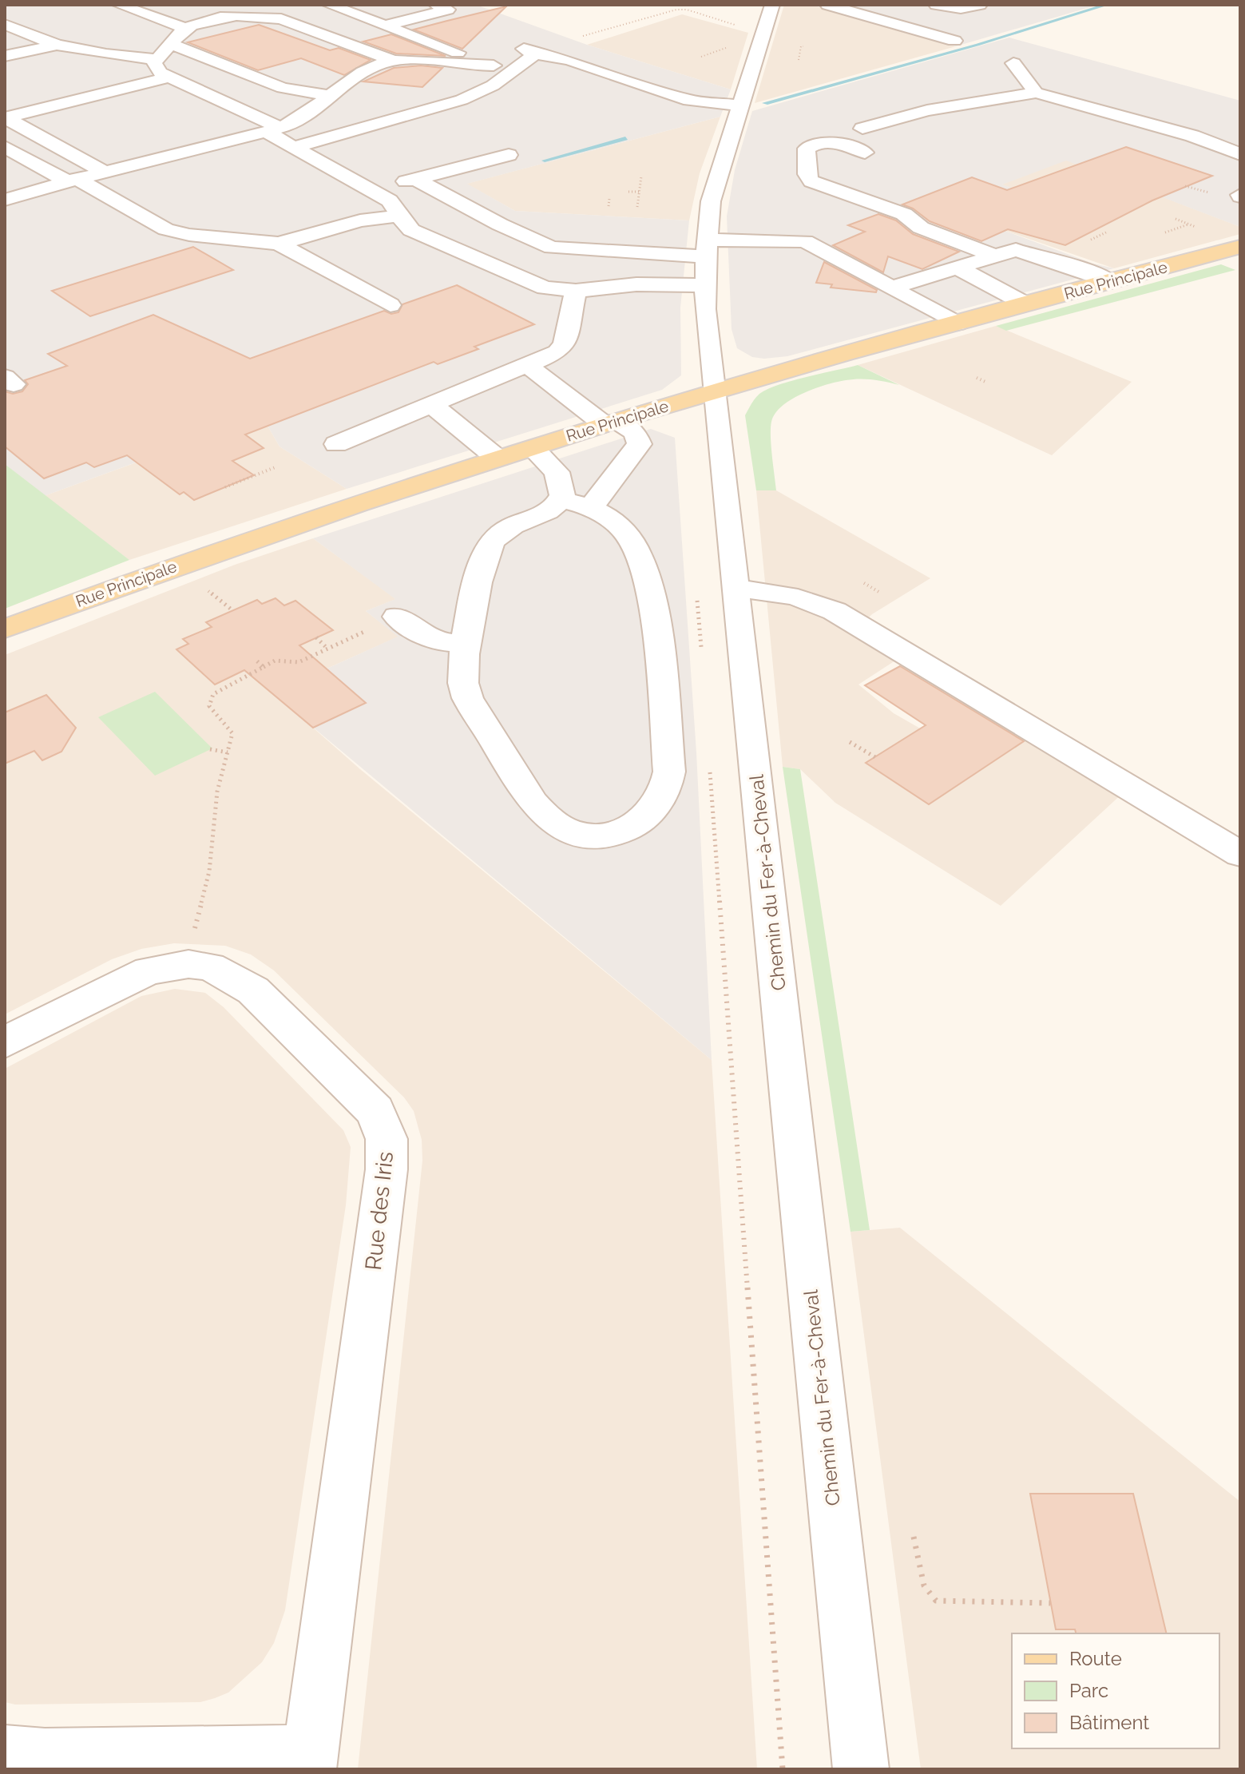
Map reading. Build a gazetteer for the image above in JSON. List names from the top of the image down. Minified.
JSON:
{"streets":{"main road":["Rue Principale"],"street":["Chemin du Fer-à-Cheval","Rue des Iris"]},"crossings":[["Rue Principale","Chemin du Fer-à-Cheval"]],"legend":["Route","Parc","Bâtiment"]}
